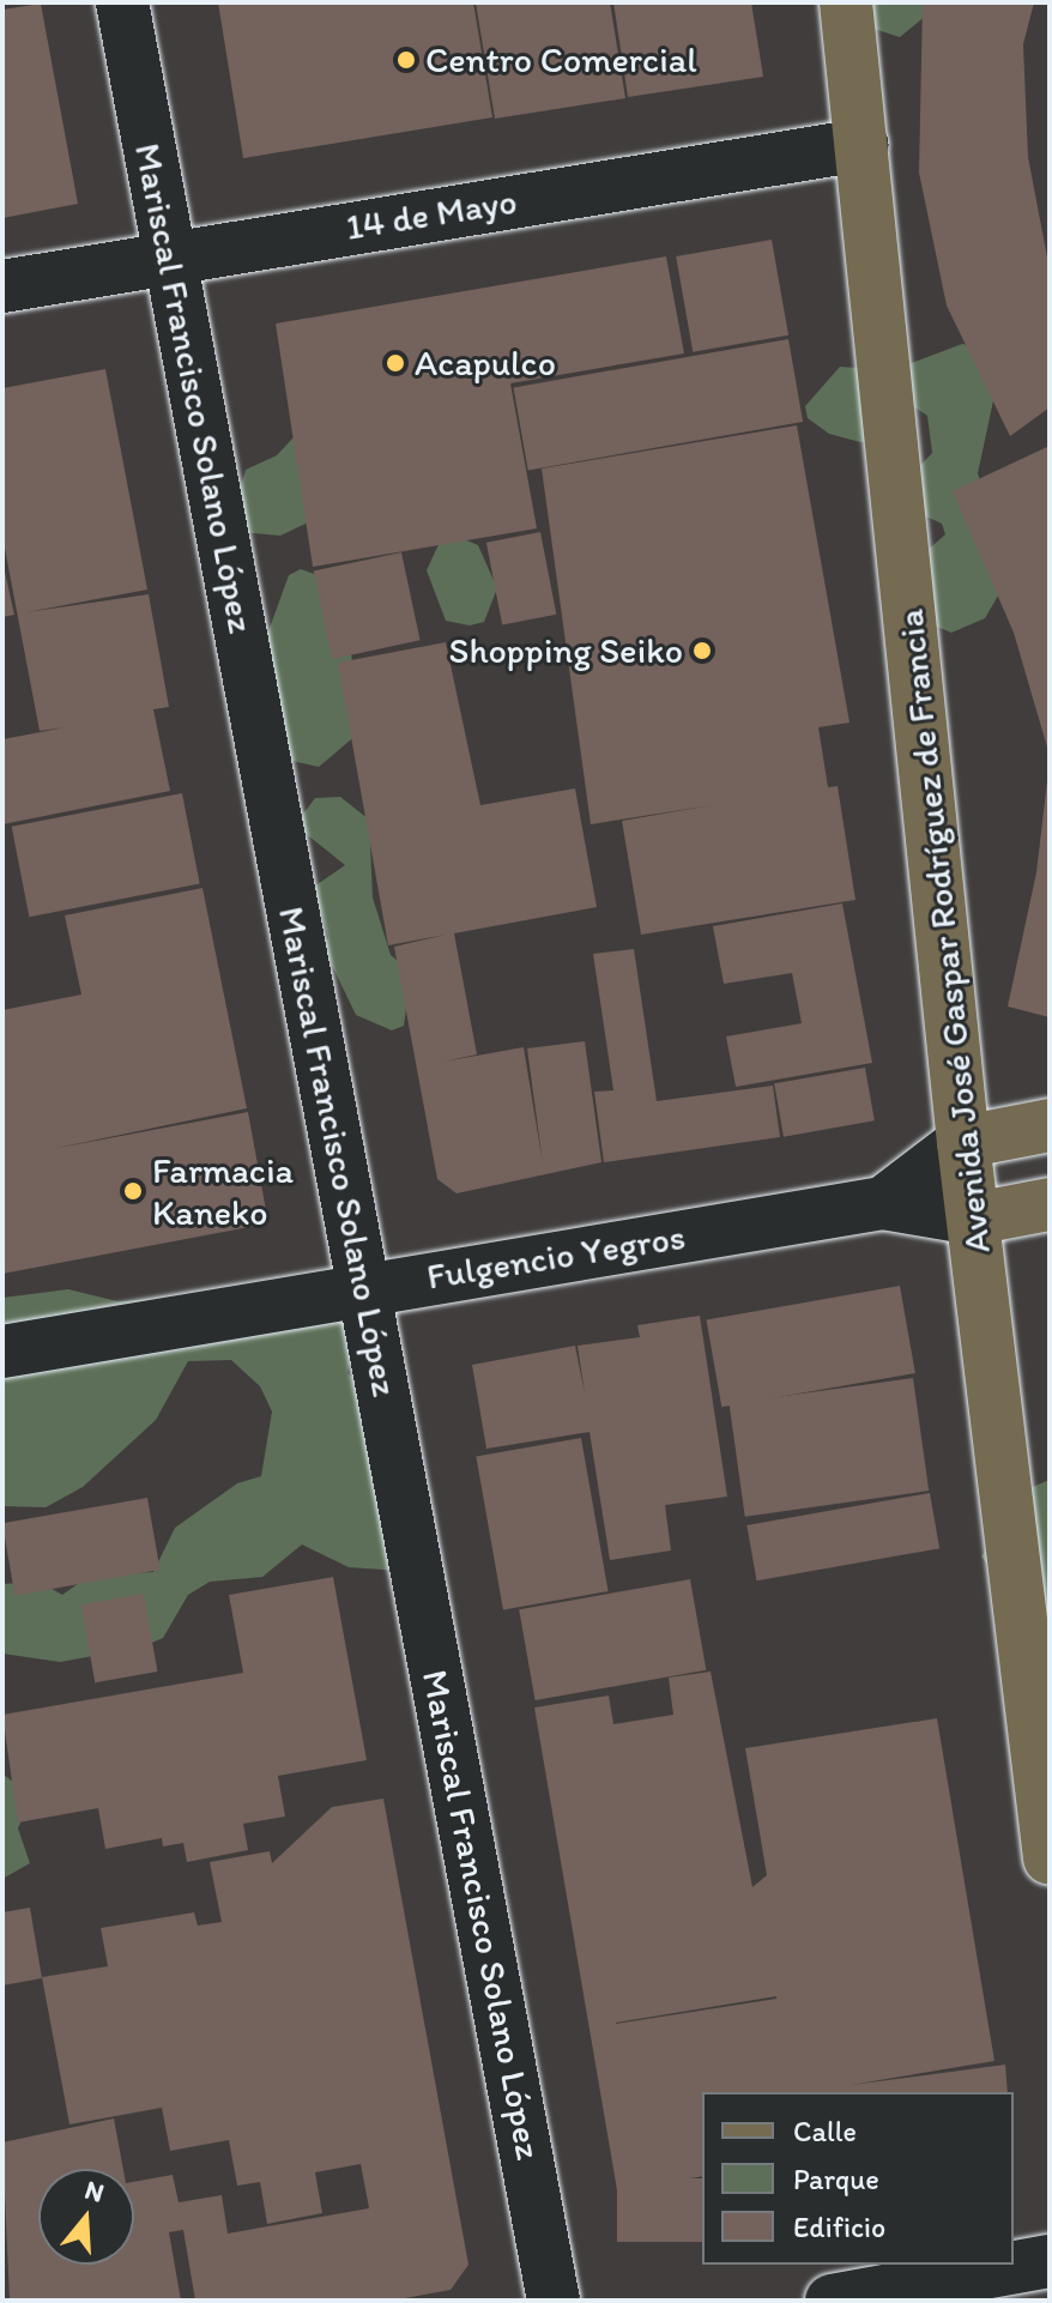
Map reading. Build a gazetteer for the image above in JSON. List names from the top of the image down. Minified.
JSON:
{"streets":{"main road":["Avenida José Gaspar Rodríguez de Francia"],"street":["14 de Mayo","Mariscal Francisco Solano López","Fulgencio Yegros"]},"crossings":[["14 de Mayo","Mariscal Francisco Solano López"],["14 de Mayo","Avenida José Gaspar Rodríguez de Francia"],["Mariscal Francisco Solano López","Fulgencio Yegros"],["Avenida José Gaspar Rodríguez de Francia","Fulgencio Yegros"]],"places":["Centro Comercial","Acapulco","Shopping Seiko","Farmacia Kaneko"],"legend":["Calle","Parque","Edificio"],"north":"top"}
